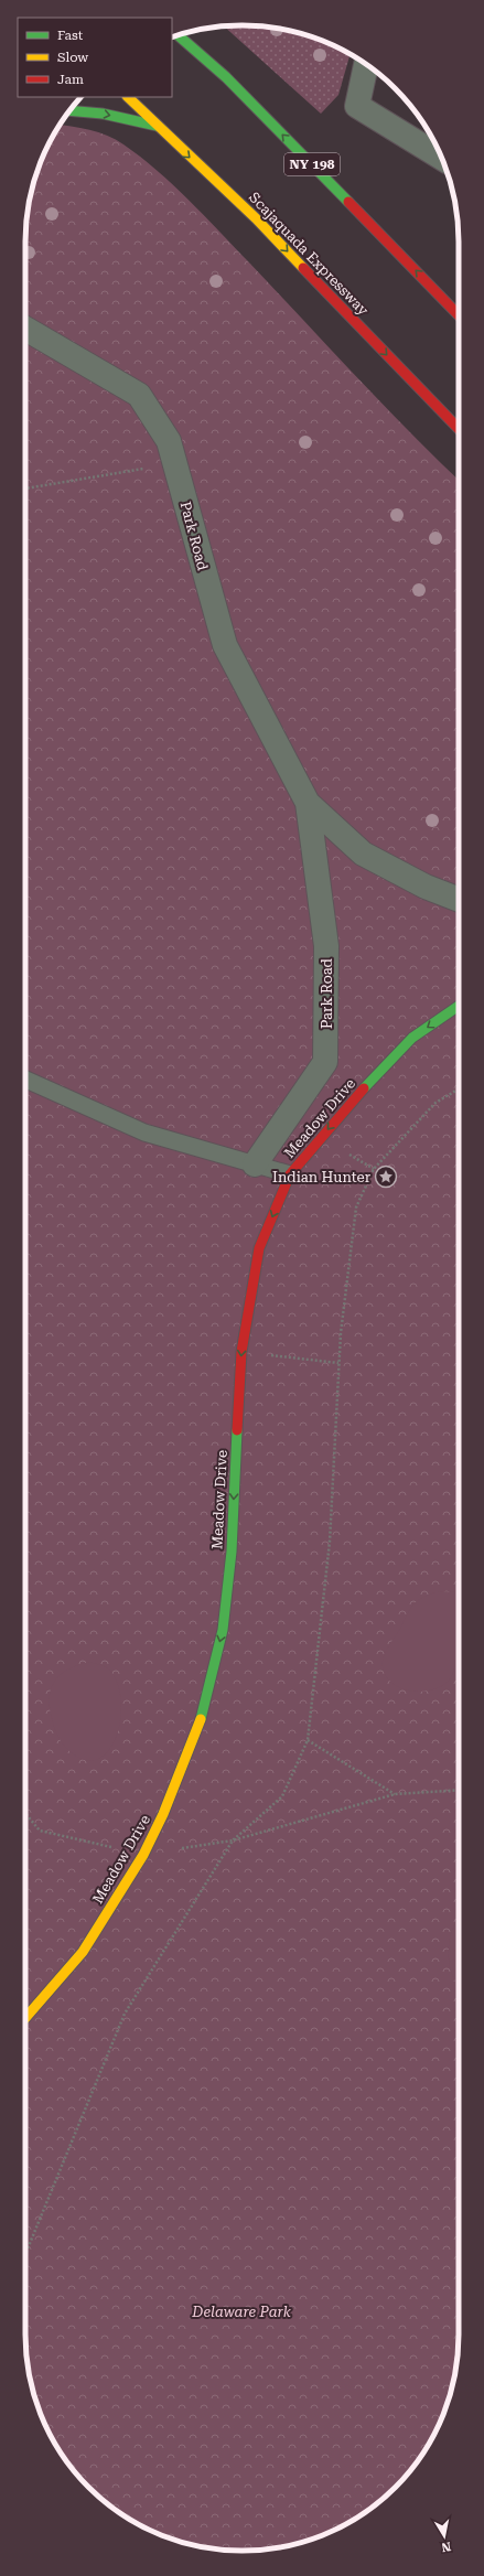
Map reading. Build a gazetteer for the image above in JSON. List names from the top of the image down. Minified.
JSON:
{"streets":{"main road":["NY 198","Scajaquada Expressway","Meadow Drive"],"street":["Park Road"]},"one_way":["Meadow Drive"],"parks":["Delaware Park"],"places":{"place":["Indian Hunter"]},"legend":["Fast","Slow","Jam"],"north":"bottom"}
